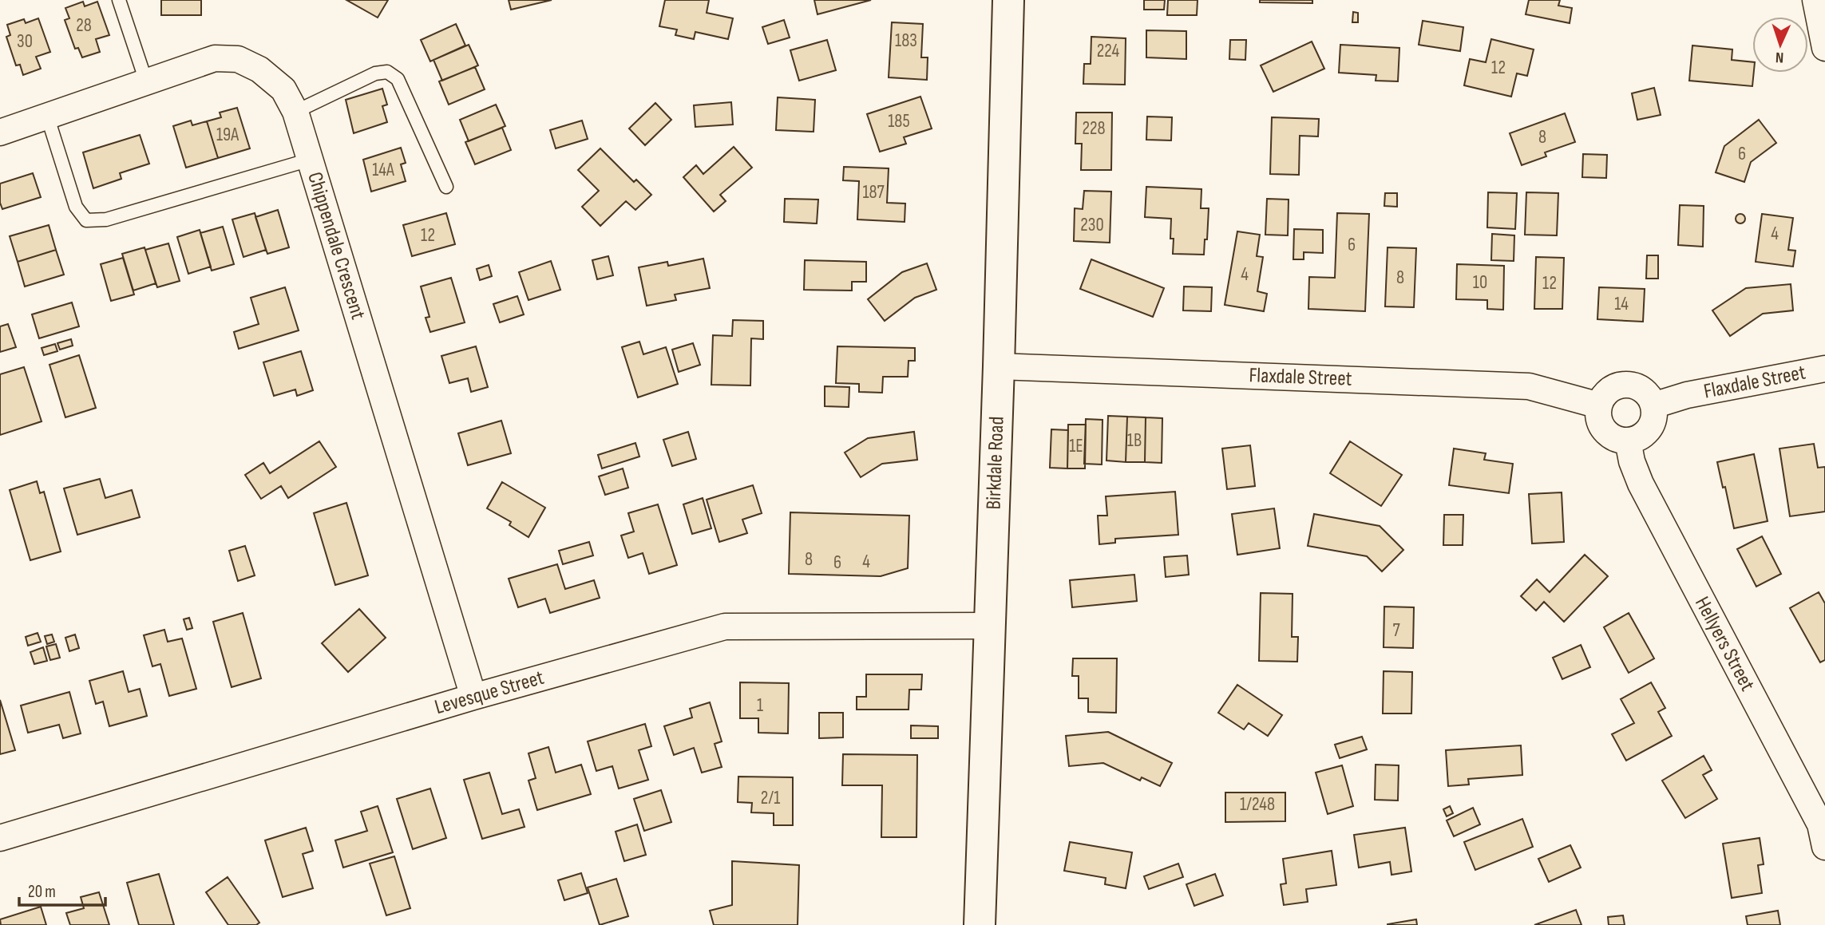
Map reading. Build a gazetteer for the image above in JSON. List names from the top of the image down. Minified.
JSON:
{"streets":{"main road":["Birkdale Road"],"street":["Chippendale Crescent","Flaxdale Street","Hellyers Street","Levesque Street"]},"crossings":[["Chippendale Crescent","Levesque Street"],["Flaxdale Street","Birkdale Road"],["Flaxdale Street","Hellyers Street"],["Birkdale Road","Levesque Street"]],"house_numbers":["28","183","30","224","12","185","228","19A","8","6","14A","187","230","4","12","6","4","8","10","12","14","1B","1E","8","4","6","7","1","2/1","1/248"],"scale_bar":"20 m","north":"bottom"}
